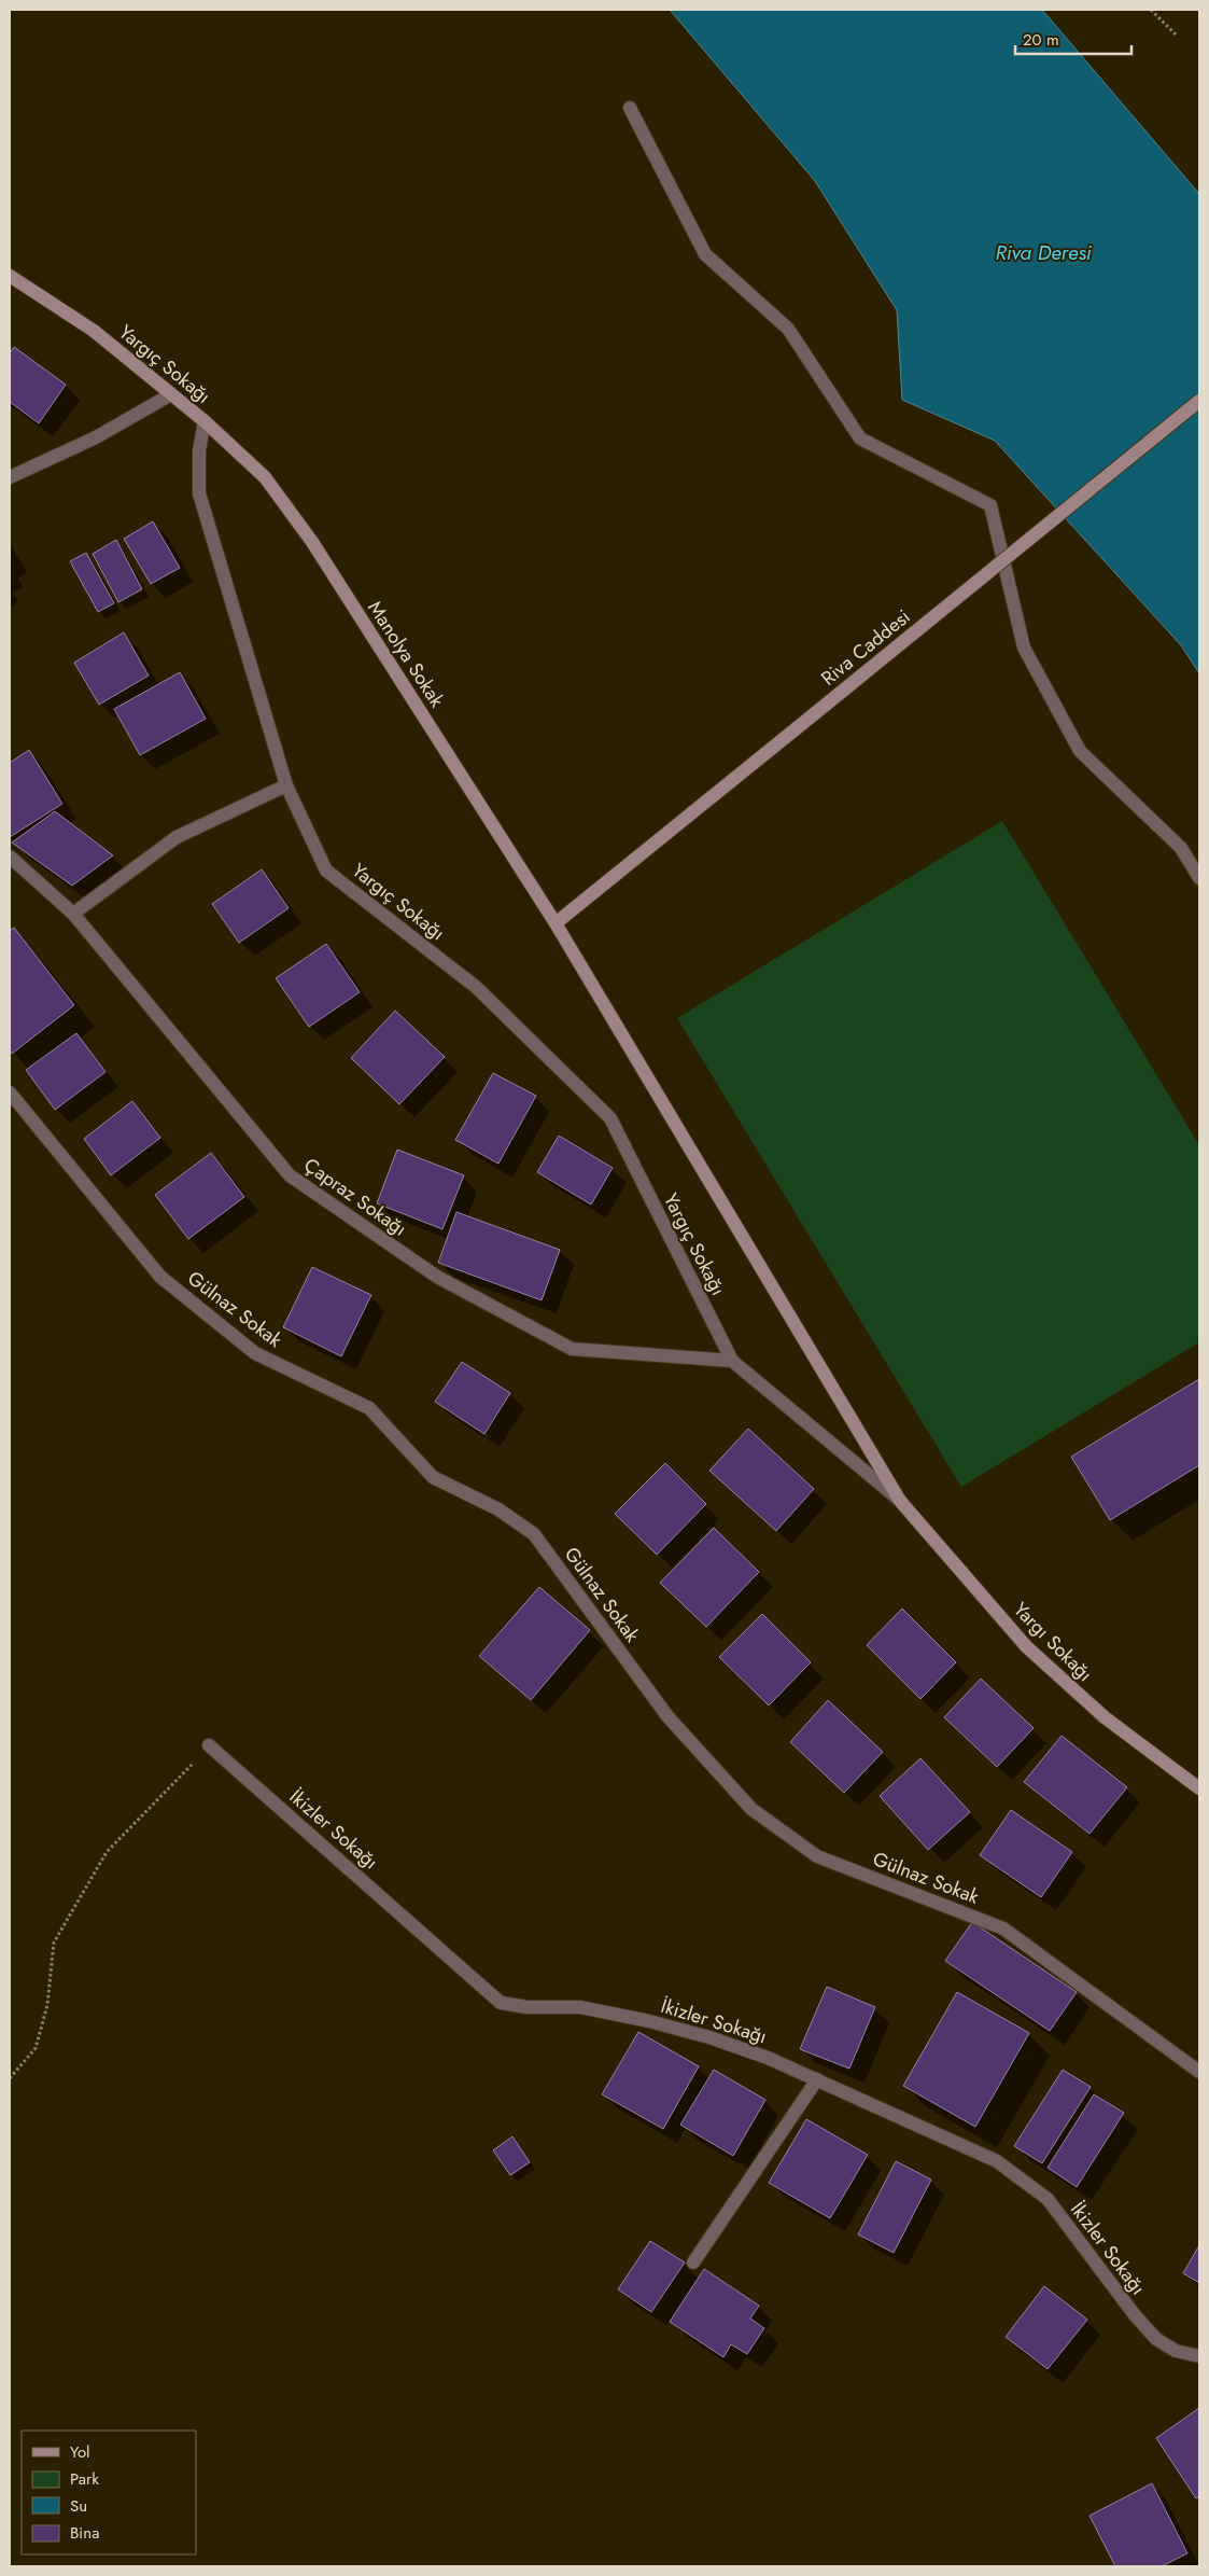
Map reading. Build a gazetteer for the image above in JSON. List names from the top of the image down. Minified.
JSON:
{"streets":{"main road":["Yargıç Sokağı","Riva Caddesi","Manolya Sokak","Yargı Sokağı"],"street":["Çapraz Sokağı","Gülnaz Sokak","İkizler Sokağı"]},"crossings":[["Yargıç Sokağı","Manolya Sokak"],["Yargıç Sokağı","Çapraz Sokağı"],["Yargıç Sokağı","Yargı Sokağı"],["Riva Caddesi","Manolya Sokak"],["Manolya Sokak","Yargı Sokağı"]],"water":["Riva Deresi"],"legend":["Yol","Park","Su","Bina"],"scale_bar":"20 m"}
